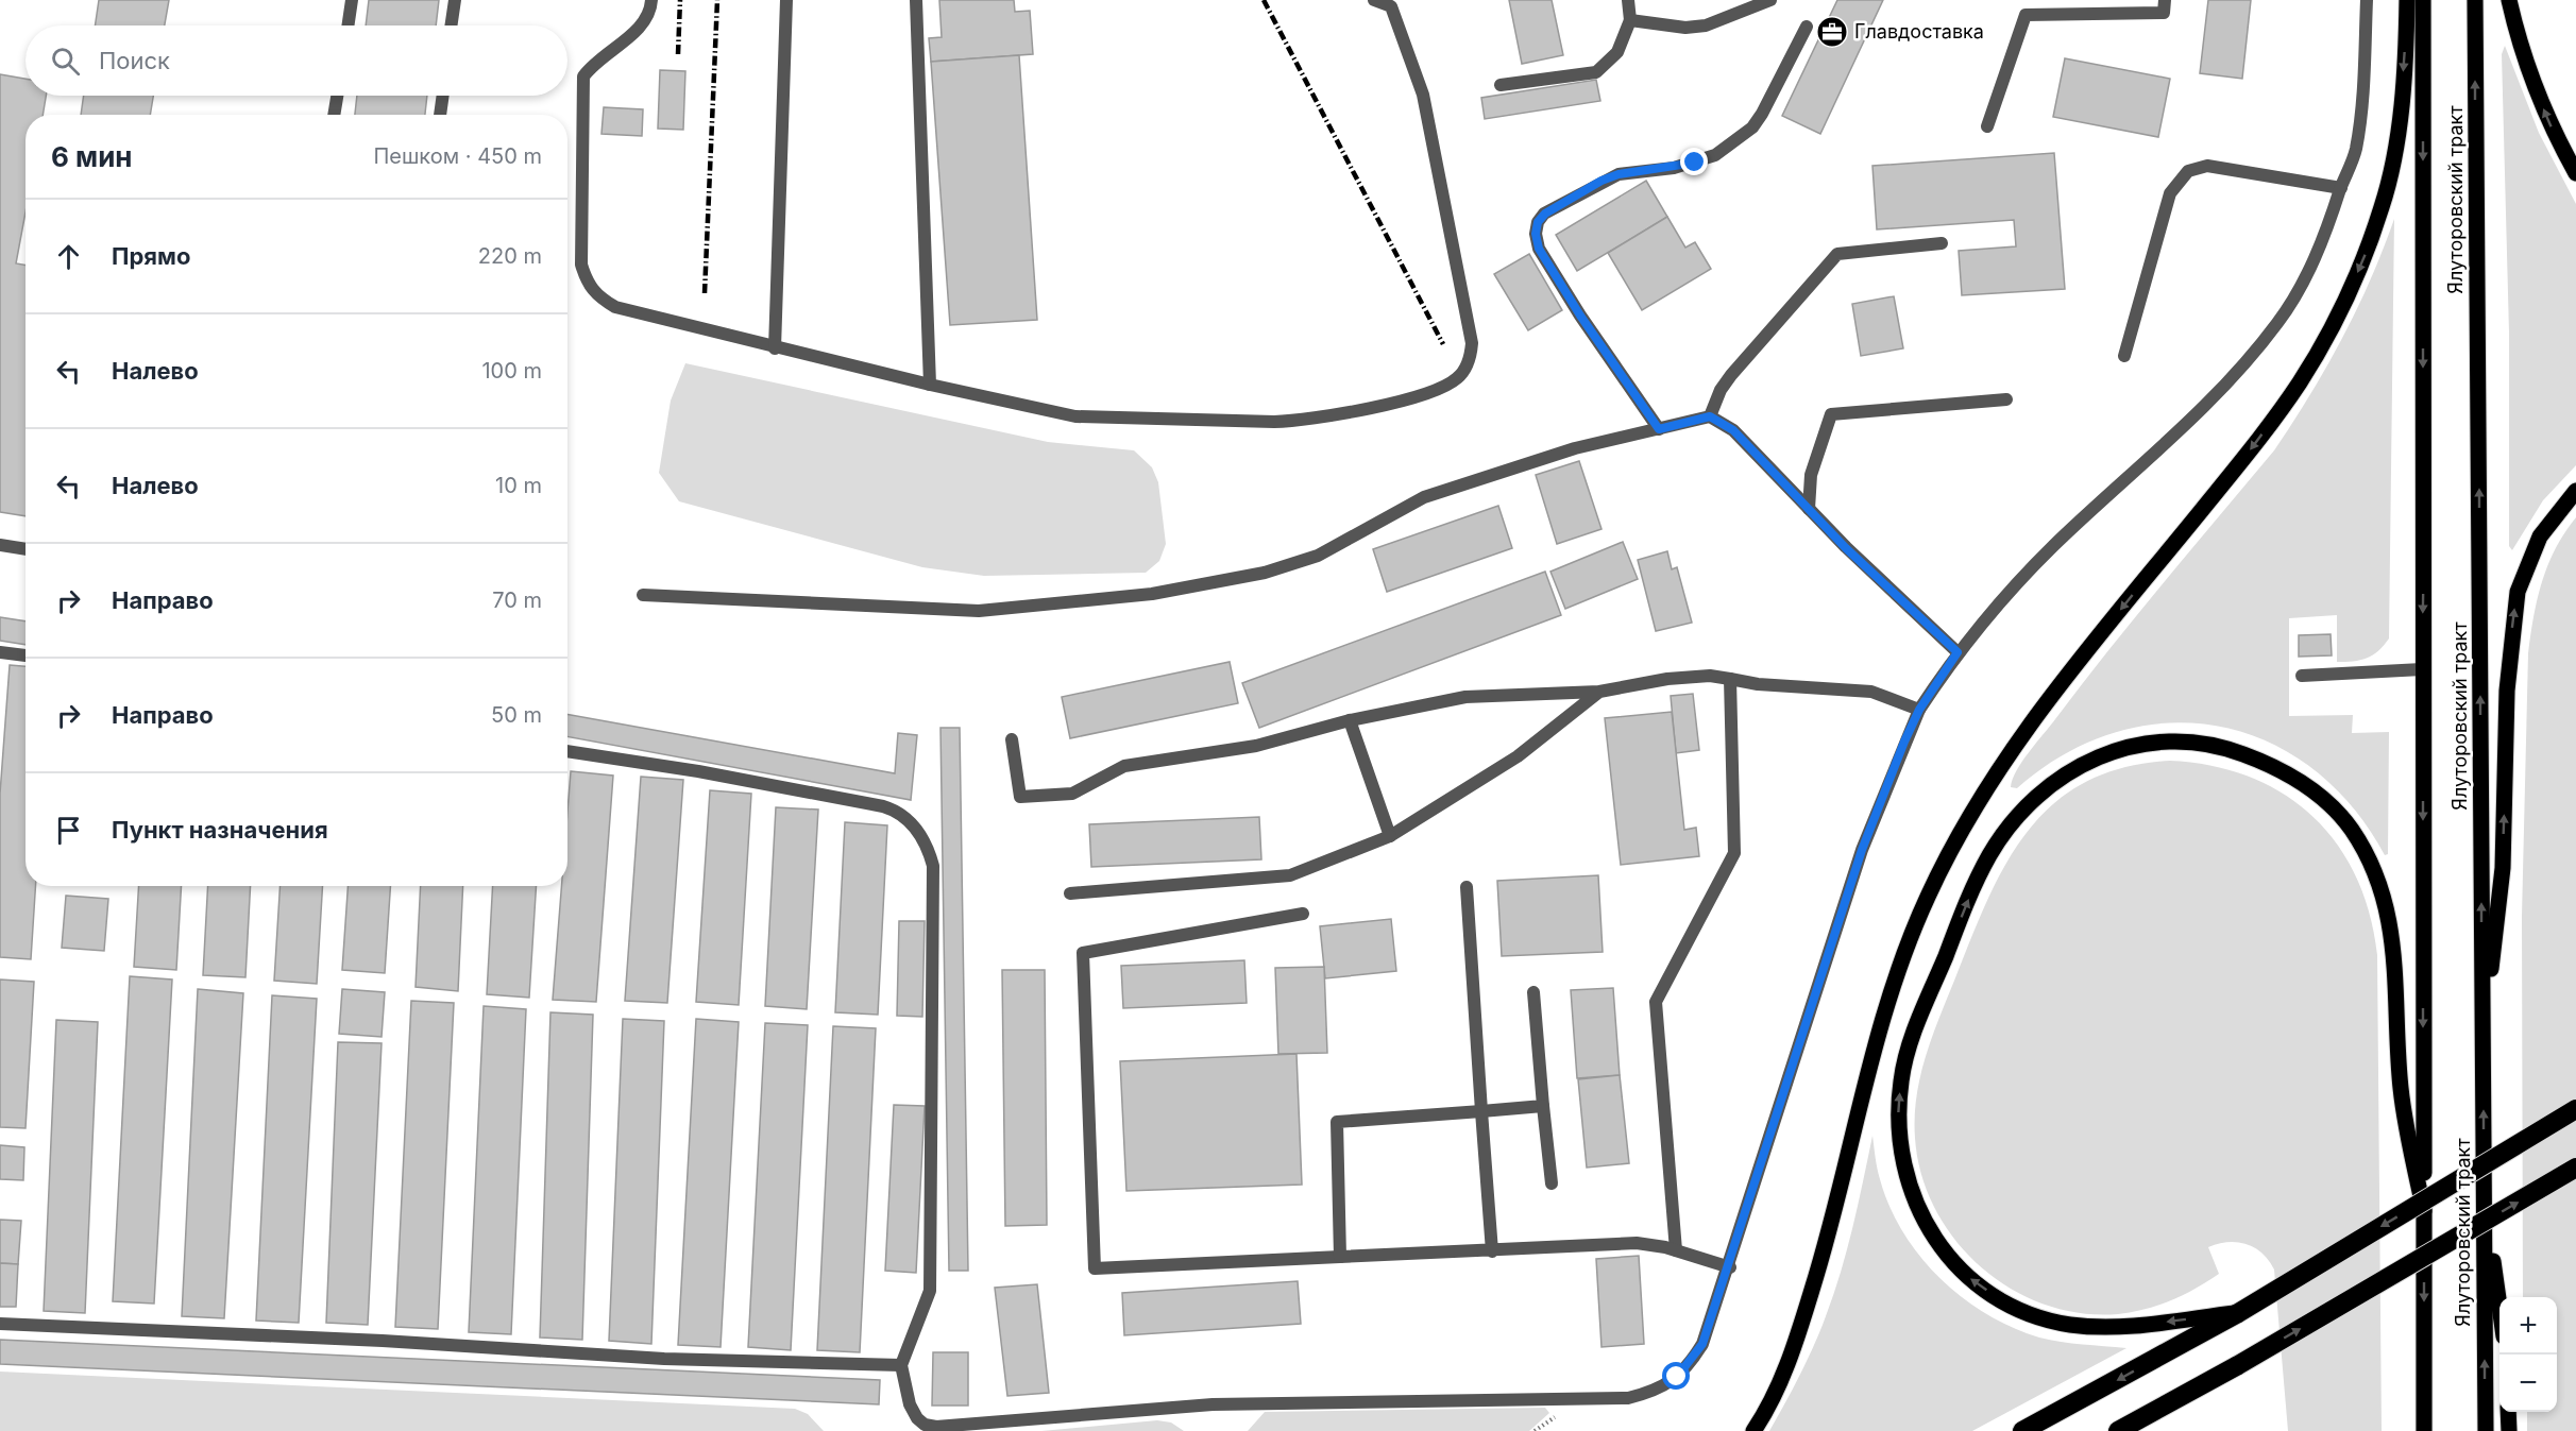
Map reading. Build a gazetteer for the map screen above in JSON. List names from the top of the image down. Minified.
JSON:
{"streets":{"main road":["Ялуторовский тракт"]},"places":{"office":["Главдоставка"]},"page":{"search":"Поиск","heading":["6 мин","Пешком · 450 m"],"list":[["Прямо","220 m"],["Налево","100 m"],["Налево","10 m"],["Направо","70 m"],["Направо","50 m"],"Пункт назначения"],"map_buttons":["+","−"]}}
